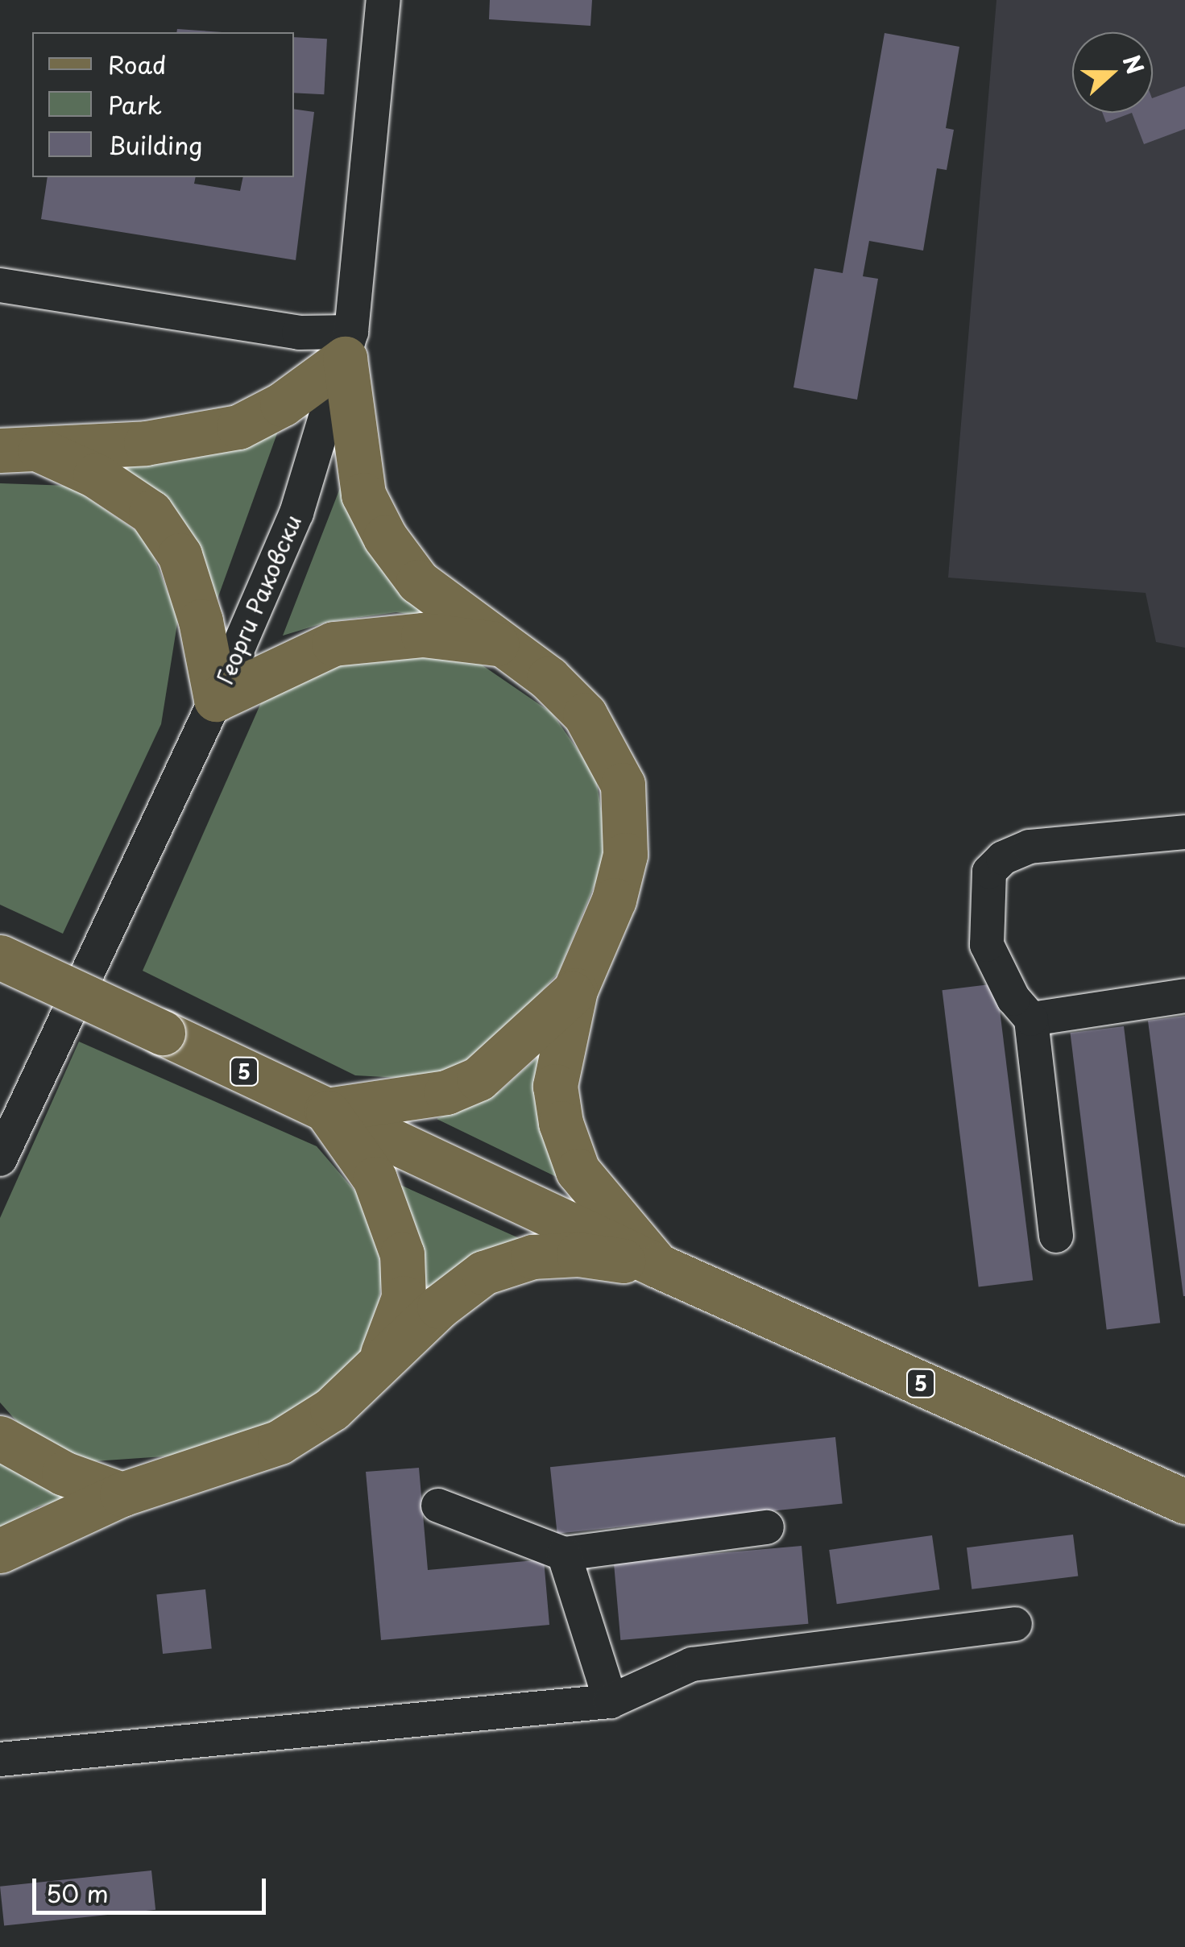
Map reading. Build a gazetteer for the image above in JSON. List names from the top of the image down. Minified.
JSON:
{"streets":{"main road":["5"],"street":["Георги Раковски"]},"legend":["Road","Park","Building"],"scale_bar":"50 m","north":"right"}
